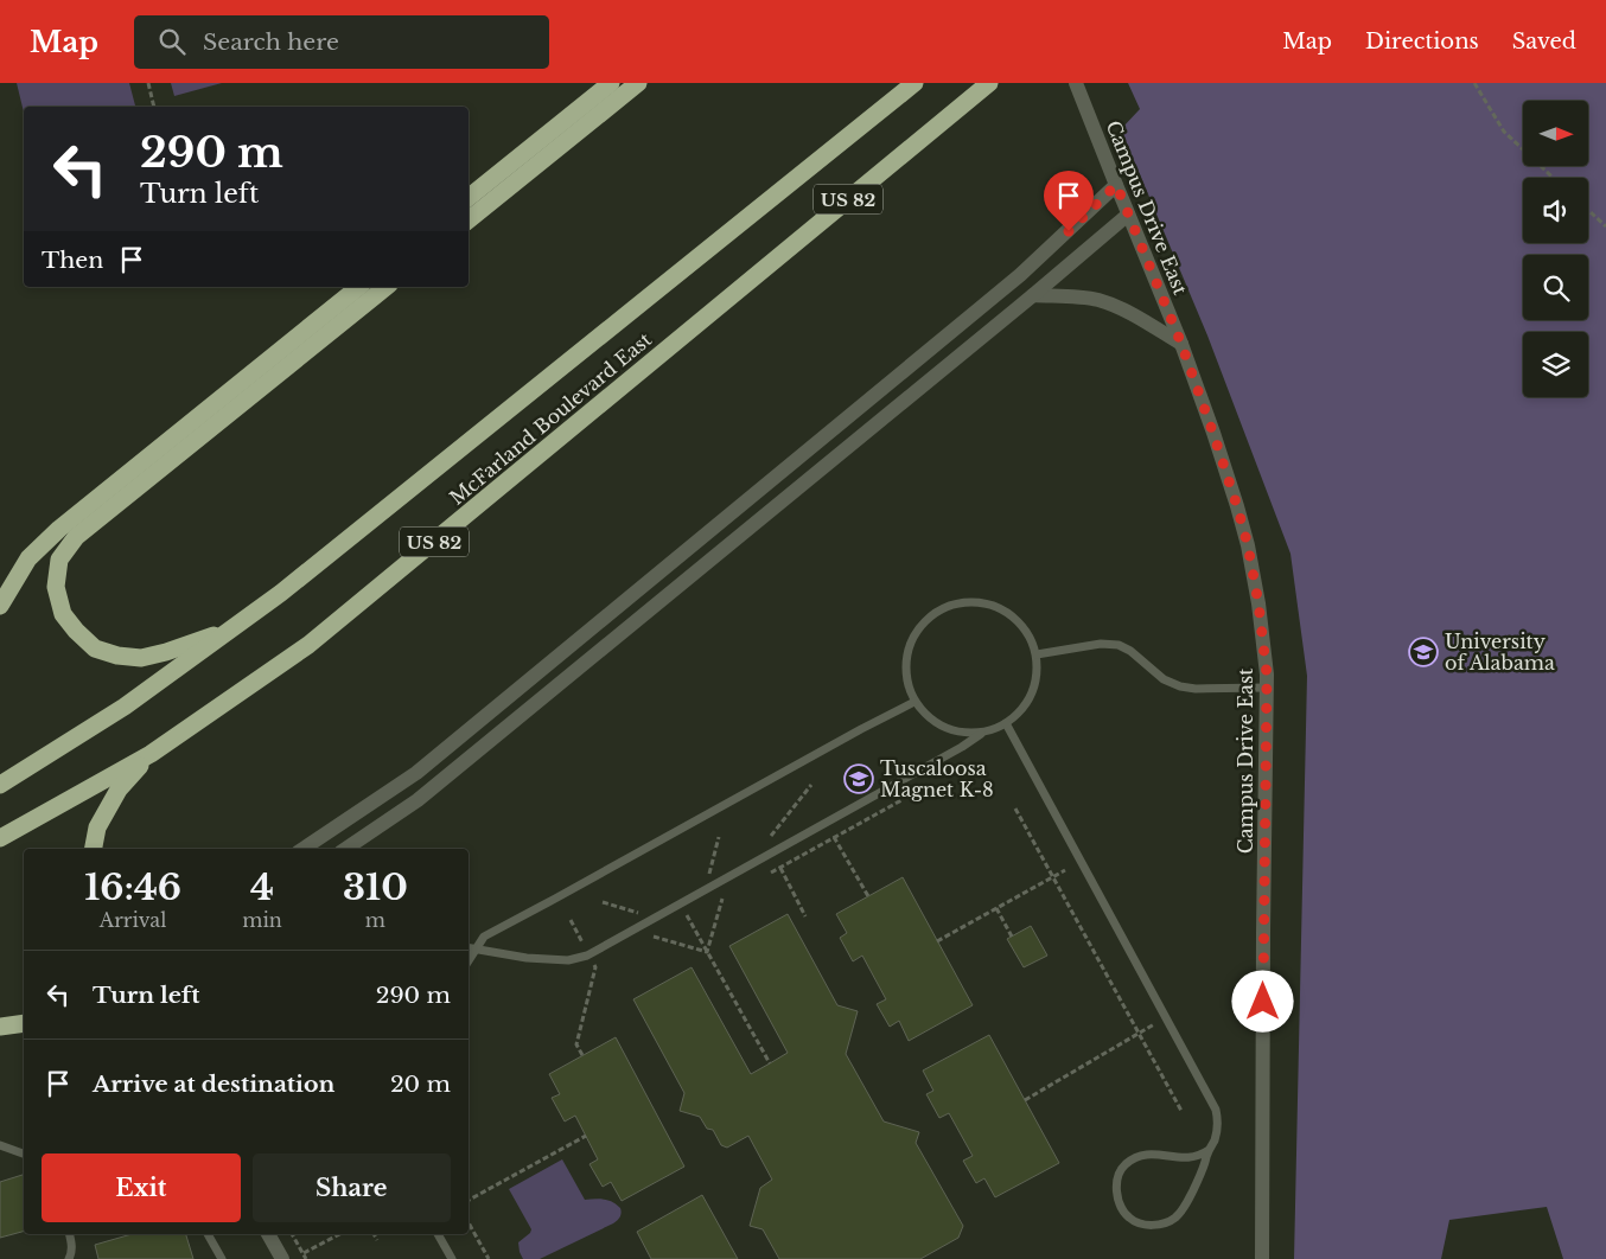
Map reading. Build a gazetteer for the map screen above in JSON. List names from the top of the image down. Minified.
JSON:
{"streets":{"highway":["US 82","McFarland Boulevard East"],"street":["Campus Drive East"]},"places":{"school or university":["University of Alabama","Tuscaloosa Magnet K-8"]},"north":"right","page":{"header":"Map","search":"Search here","nav":["Map","Directions","Saved"],"turn":["290 m","Turn left"],"then":"Then","eta":["16:46","Arrival","4","min","310","m"],"list":[{"name":"Turn left","value":"290 m"},{"name":"Arrive at destination","value":"20 m"}],"buttons":["Exit","Share"]}}
